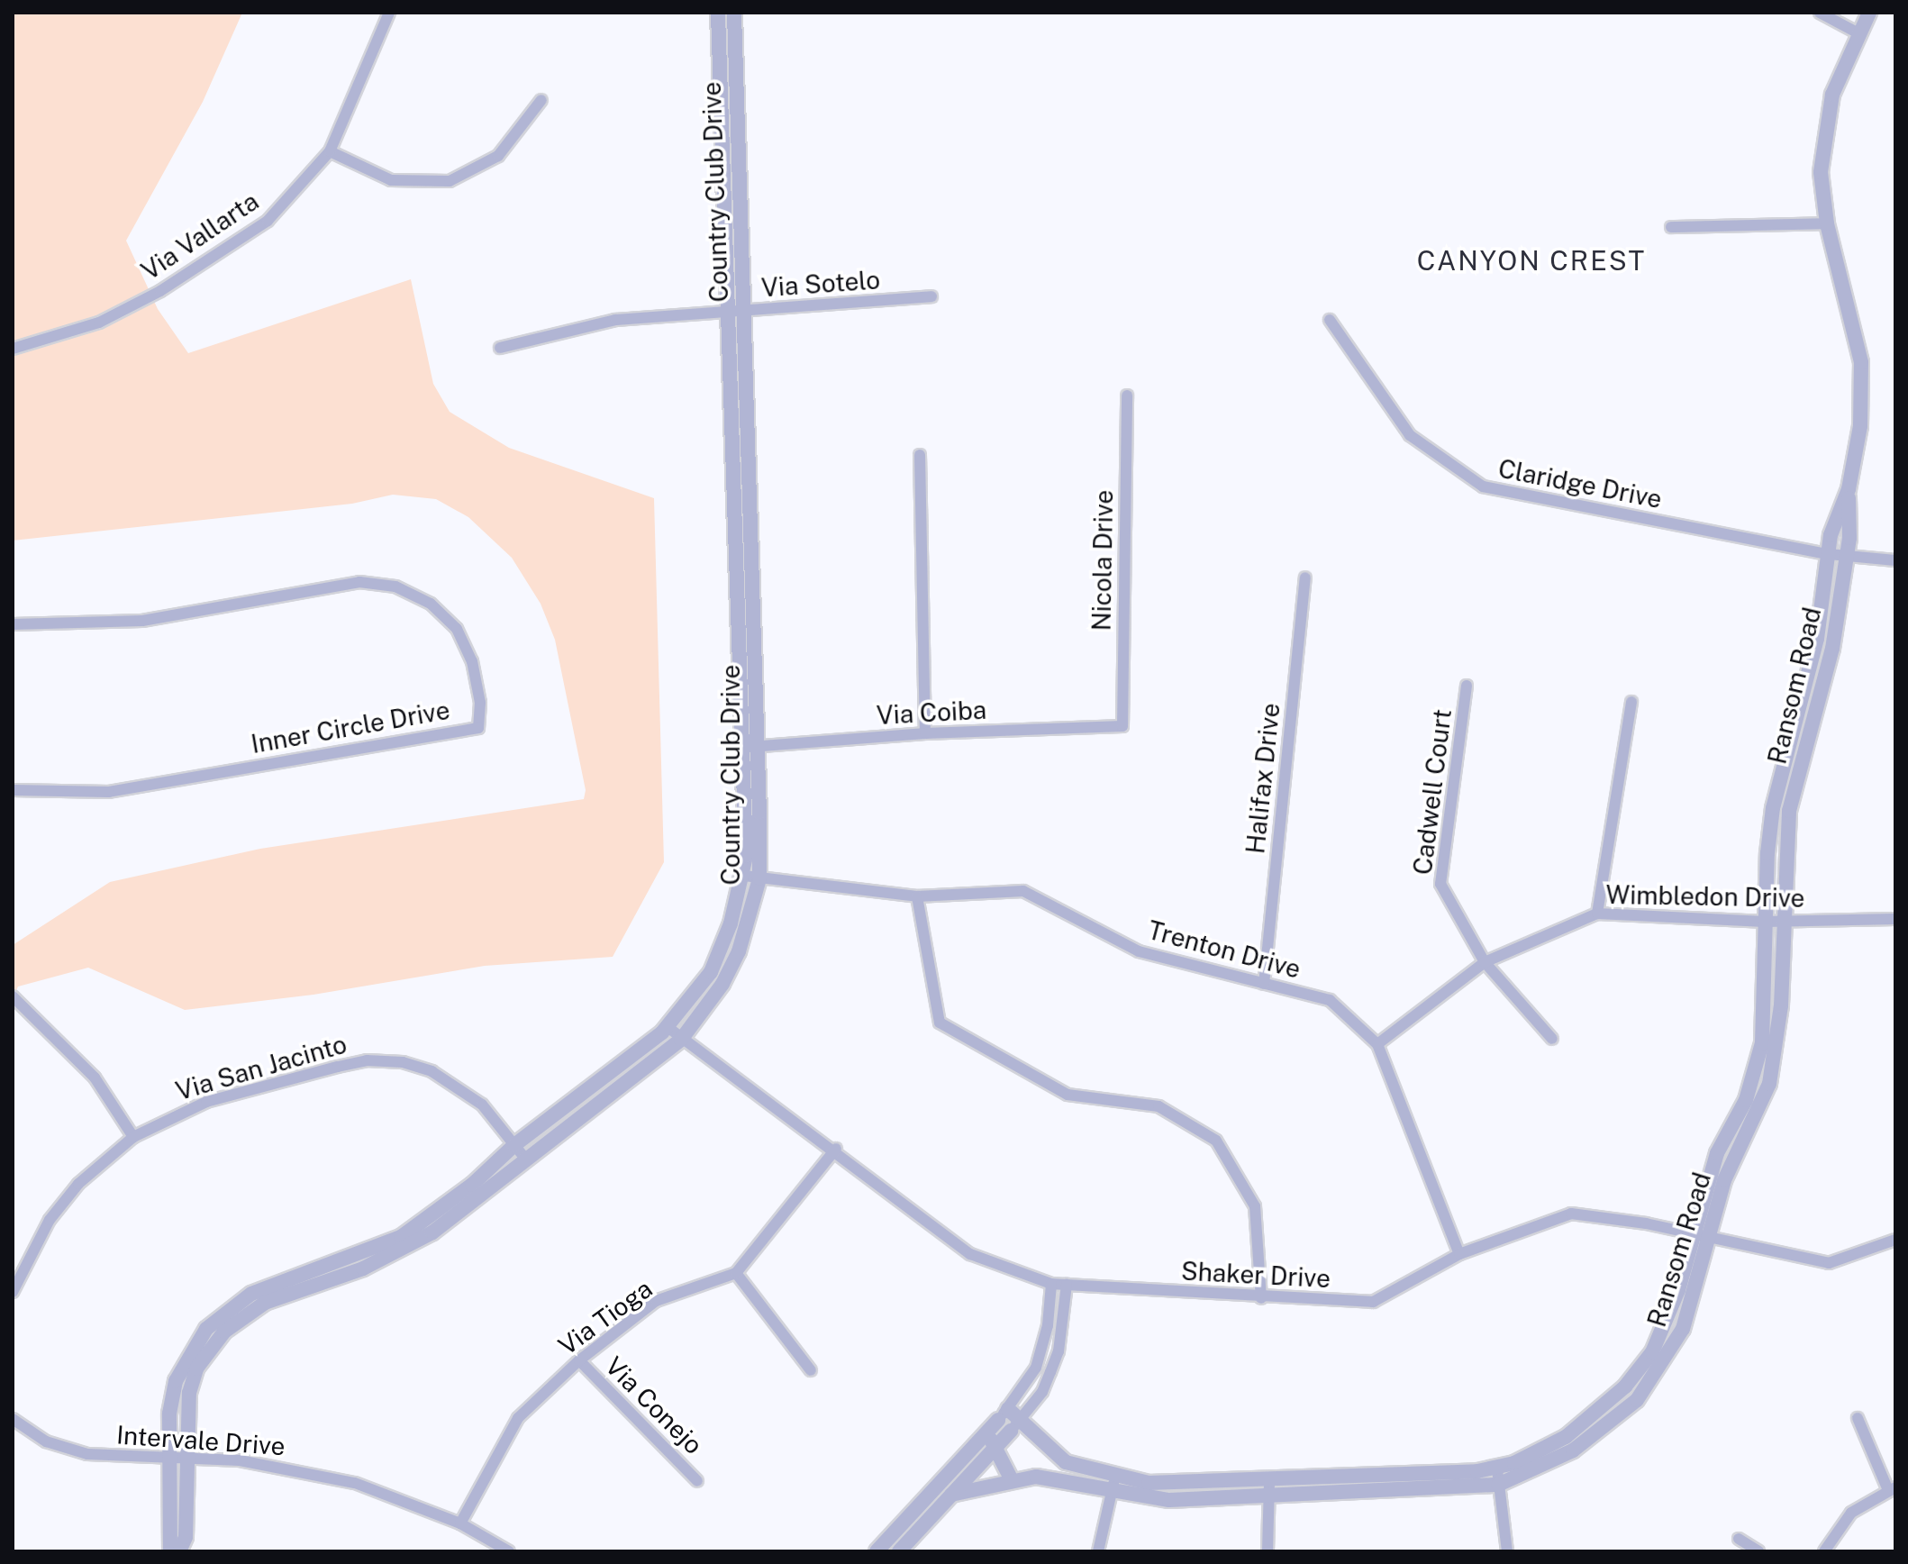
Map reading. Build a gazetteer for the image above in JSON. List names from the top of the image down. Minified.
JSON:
{"streets":{"street":["Country Club Drive","Via Vallarta","Via Sotelo","Claridge Drive","Nicola Drive","Ransom Road","Via Coiba","Inner Circle Drive","Halifax Drive","Cadwell Court","Wimbledon Drive","Trenton Drive","Via San Jacinto","Shaker Drive","Via Tioga","Via Conejo","Intervale Drive"]},"crossings":[["Country Club Drive","Via Sotelo"],["Country Club Drive","Via Coiba"],["Country Club Drive","Trenton Drive"],["Country Club Drive","Via San Jacinto"],["Country Club Drive","Shaker Drive"],["Country Club Drive","Intervale Drive"],["Claridge Drive","Ransom Road"],["Nicola Drive","Via Coiba"],["Ransom Road","Wimbledon Drive"],["Ransom Road","Shaker Drive"],["Halifax Drive","Trenton Drive"],["Cadwell Court","Wimbledon Drive"],["Wimbledon Drive","Trenton Drive"],["Trenton Drive","Shaker Drive"],["Via Tioga","Via Conejo"],["Via Tioga","Intervale Drive"]],"districts":["CANYON CREST"]}
